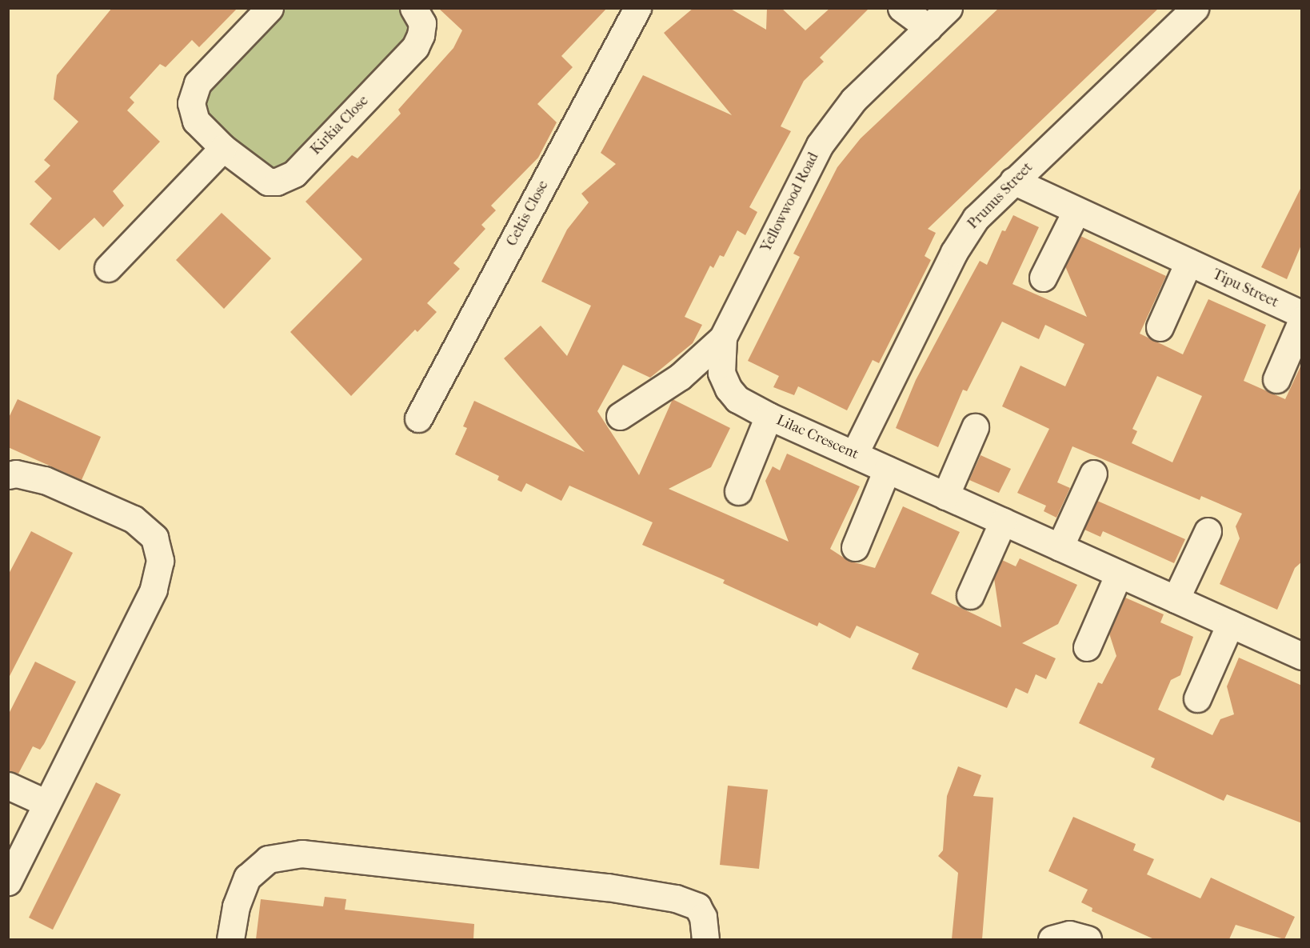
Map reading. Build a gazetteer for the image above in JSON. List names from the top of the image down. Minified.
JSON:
{"streets":{"street":["Kirkia Close","Prunus Street","Yellowwood Road","Celtis Close","Tipu Street","Lilac Crescent"]},"crossings":[["Prunus Street","Tipu Street"],["Prunus Street","Lilac Crescent"],["Yellowwood Road","Lilac Crescent"]]}
